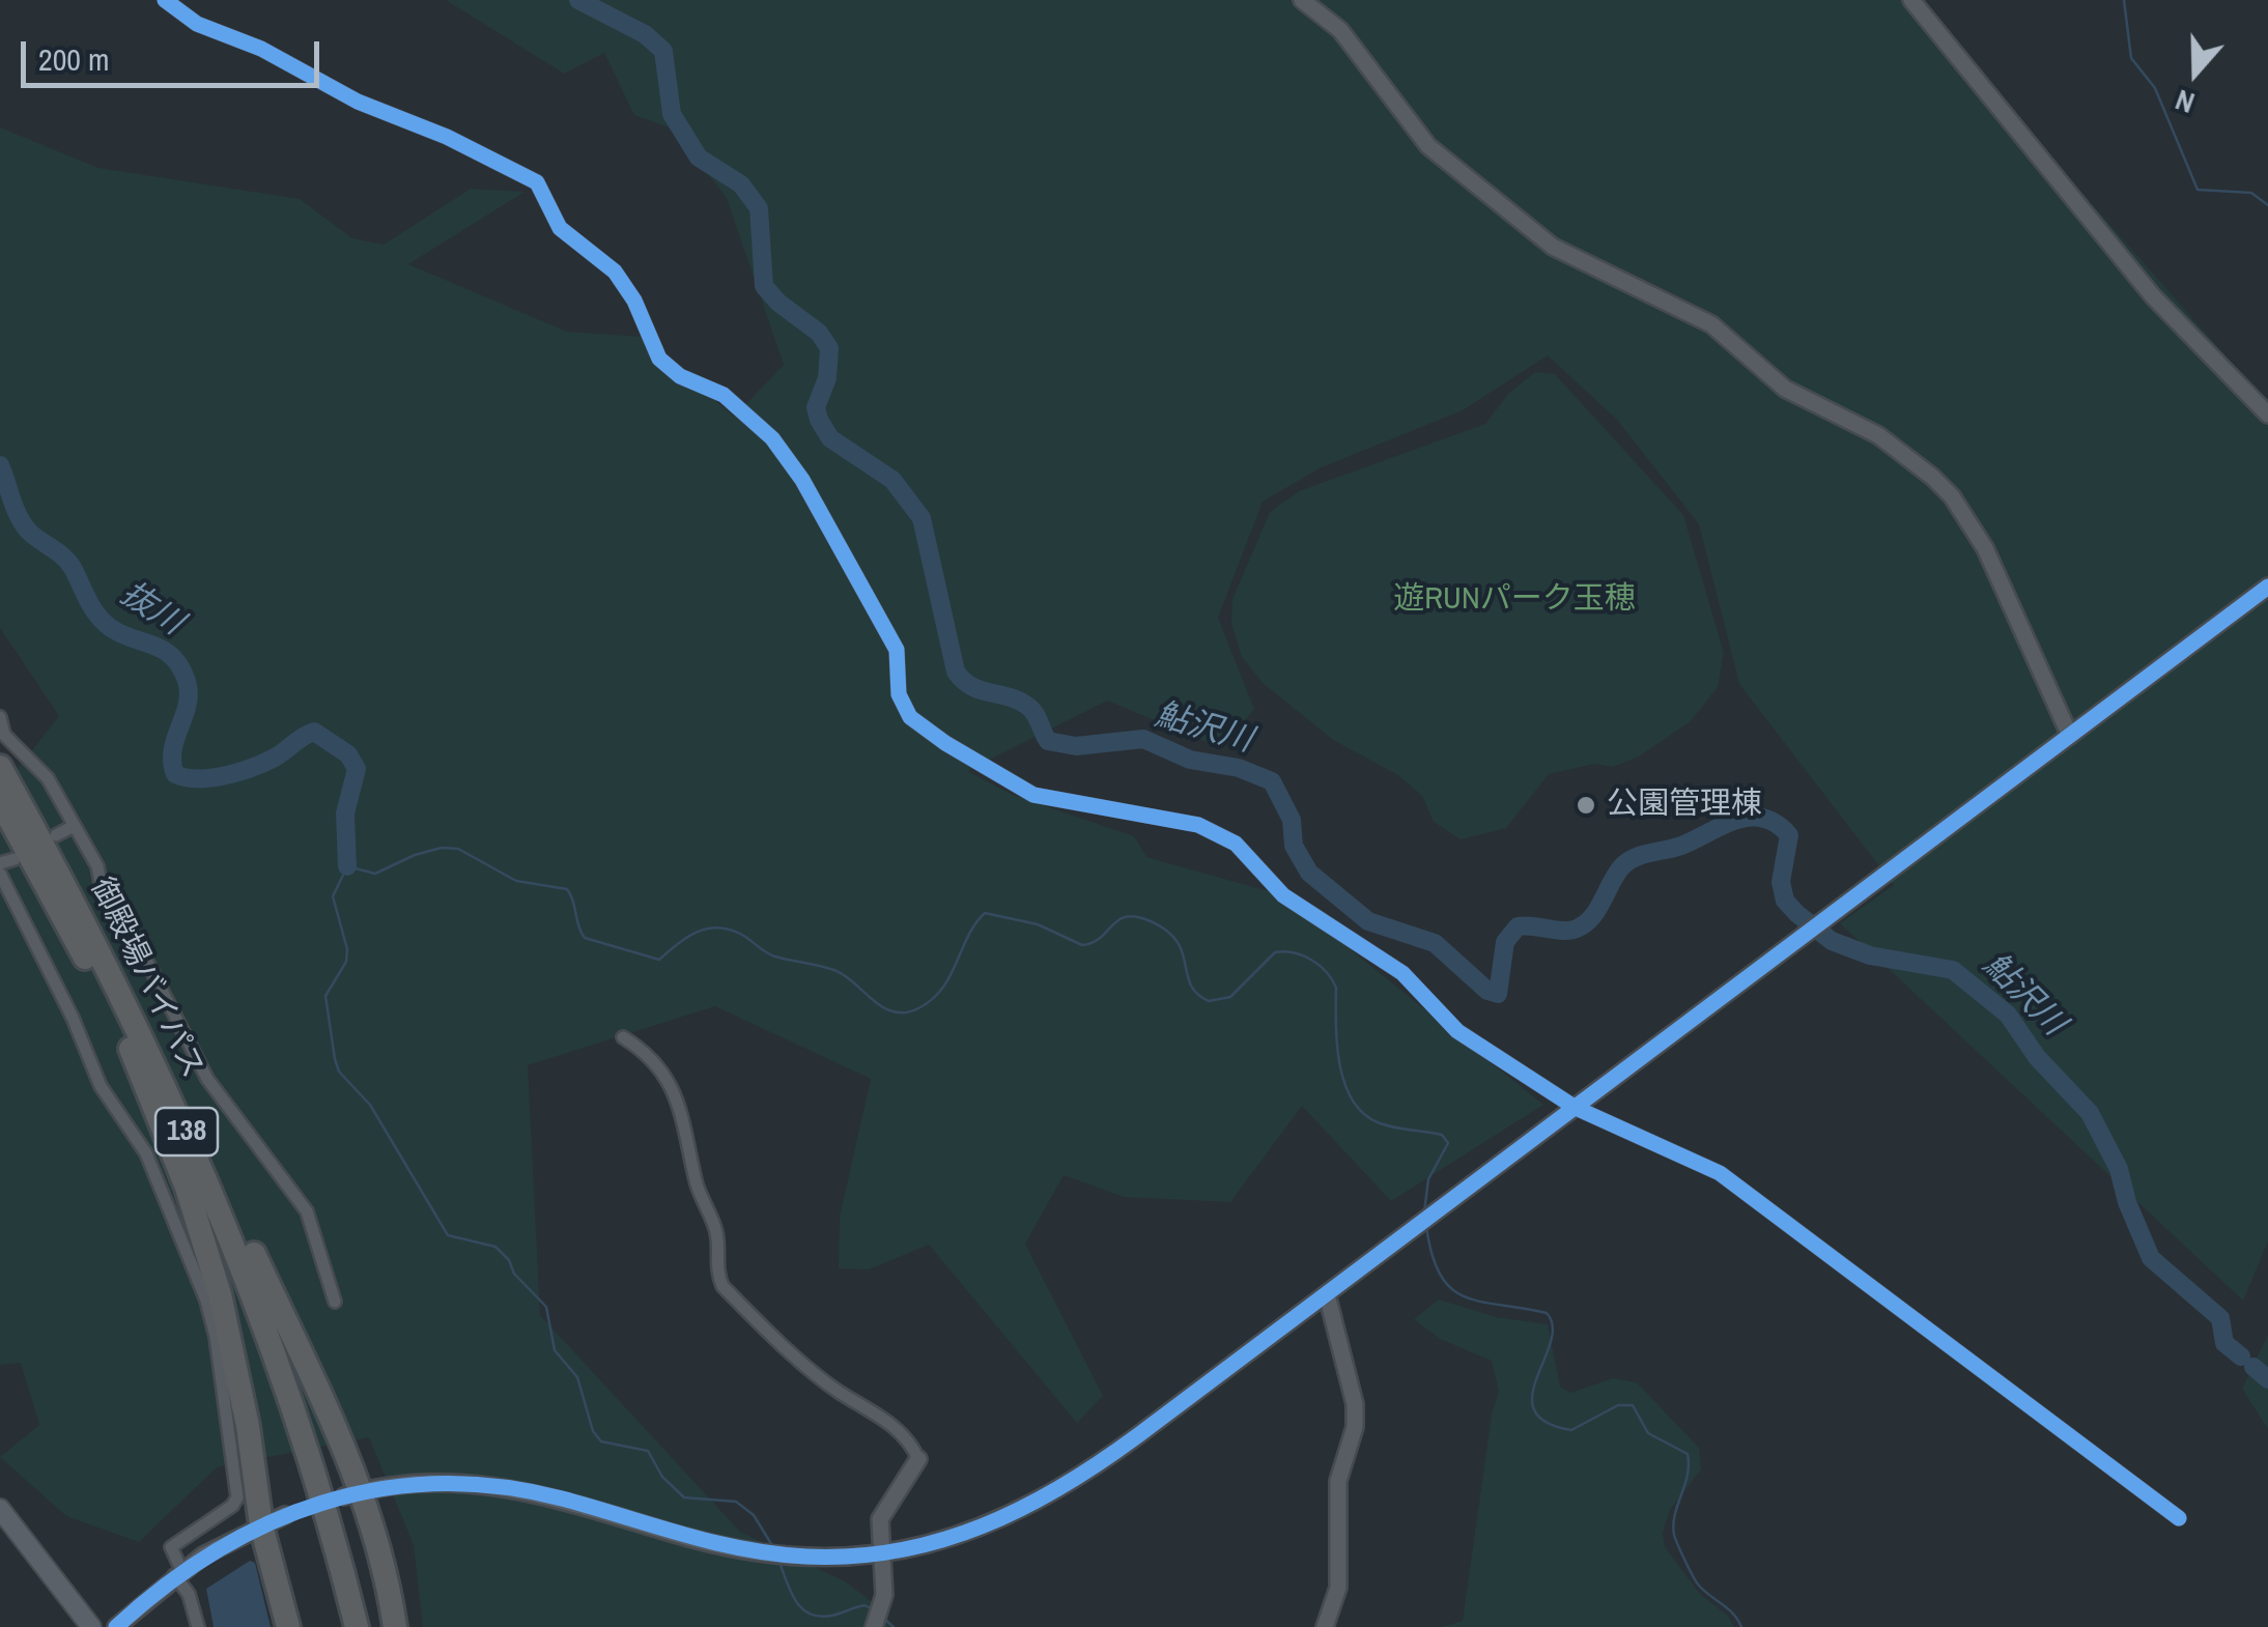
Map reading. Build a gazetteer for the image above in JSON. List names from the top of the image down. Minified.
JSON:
{"streets":{"highway":["御殿場バイパス","138"]},"crossings":[["御殿場バイパス","138"]],"water":["抜川","鮎沢川"],"parks":["遊RUNパーク玉穂"],"places":["公園管理棟"],"scale_bar":"200 m","north":"bottom"}
